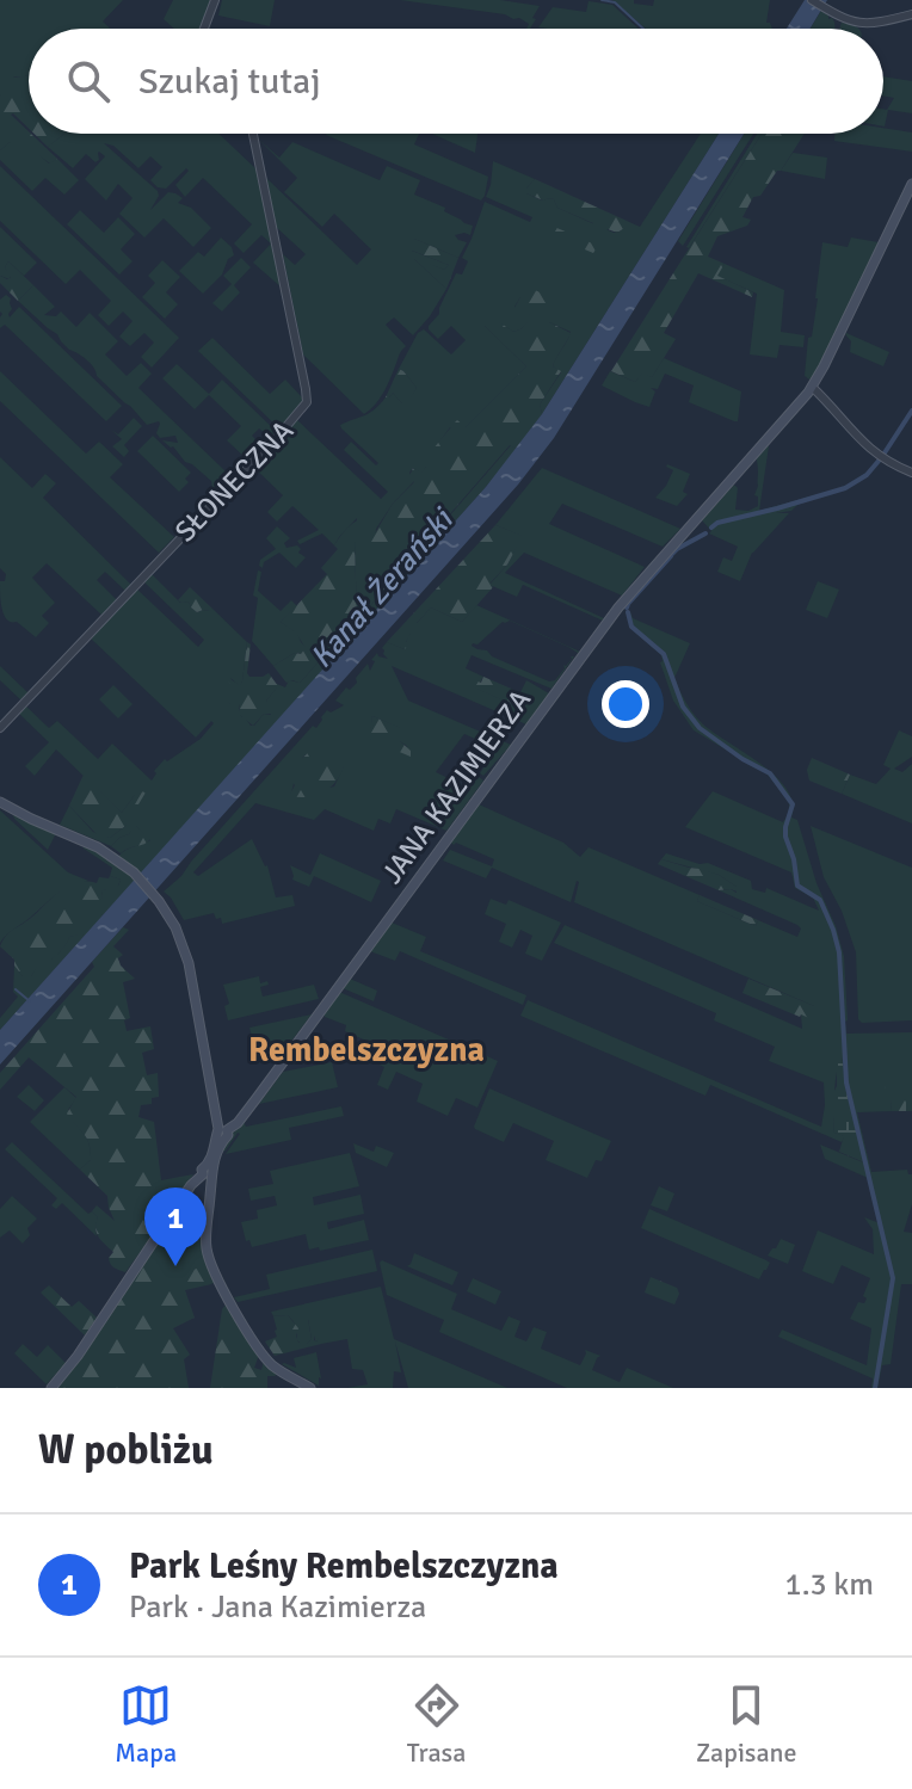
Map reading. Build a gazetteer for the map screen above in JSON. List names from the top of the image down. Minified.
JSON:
{"streets":{"main road":["JANA KAZIMIERZA"],"street":["SŁONECZNA"]},"districts":["Rembelszczyzna"],"water":["Kanał Żerański"],"page":{"search":"Szukaj tutaj","pins":"1","heading":"W pobliżu","list":[{"mark":"1","name":"Park Leśny Rembelszczyzna","note":"Park · Jana Kazimierza","value":"1.3 km"}],"nav":["Mapa","Trasa","Zapisane"]}}
